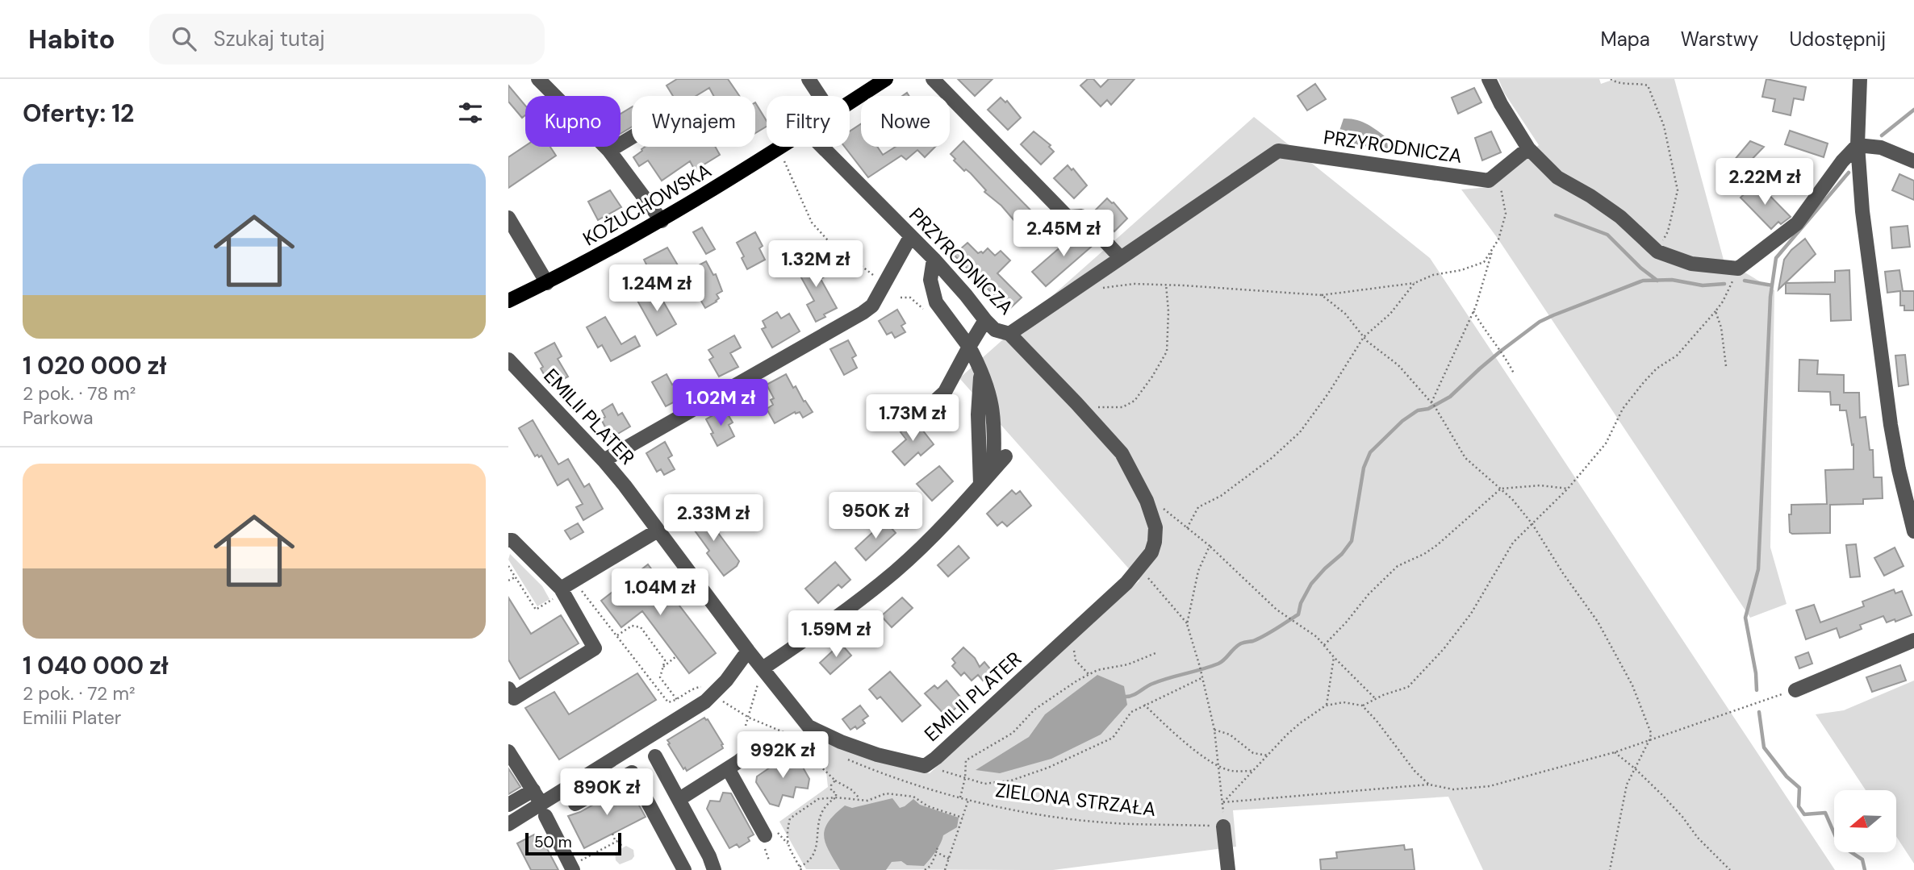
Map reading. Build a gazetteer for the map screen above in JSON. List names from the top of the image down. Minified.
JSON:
{"streets":{"main road":["KOŻUCHOWSKA"],"street":["PRZYRODNICZA","EMILII PLATER"],"path":["ZIELONA STRZAŁA"]},"crossings":[["PRZYRODNICZA","EMILII PLATER"]],"scale_bar":"50 m","north":"left","page":{"header":"Habito","search":"Szukaj tutaj","nav":["Mapa","Warstwy","Udostępnij"],"heading":"Oferty: 12","chip":["Kupno","Wynajem","Filtry","Nowe"],"list":[{"name":"1 020 000 zł","note":"2 pok. · 78 m² · Parkowa"},{"name":"1 040 000 zł","note":"2 pok. · 72 m² · Emilii Plater"}],"price":["2.22M zł","2.45M zł","1.32M zł","1.24M zł","1.02M zł","1.73M zł","950K zł","2.33M zł","1.04M zł","1.59M zł","992K zł","890K zł"],"scale":"50 m"}}
